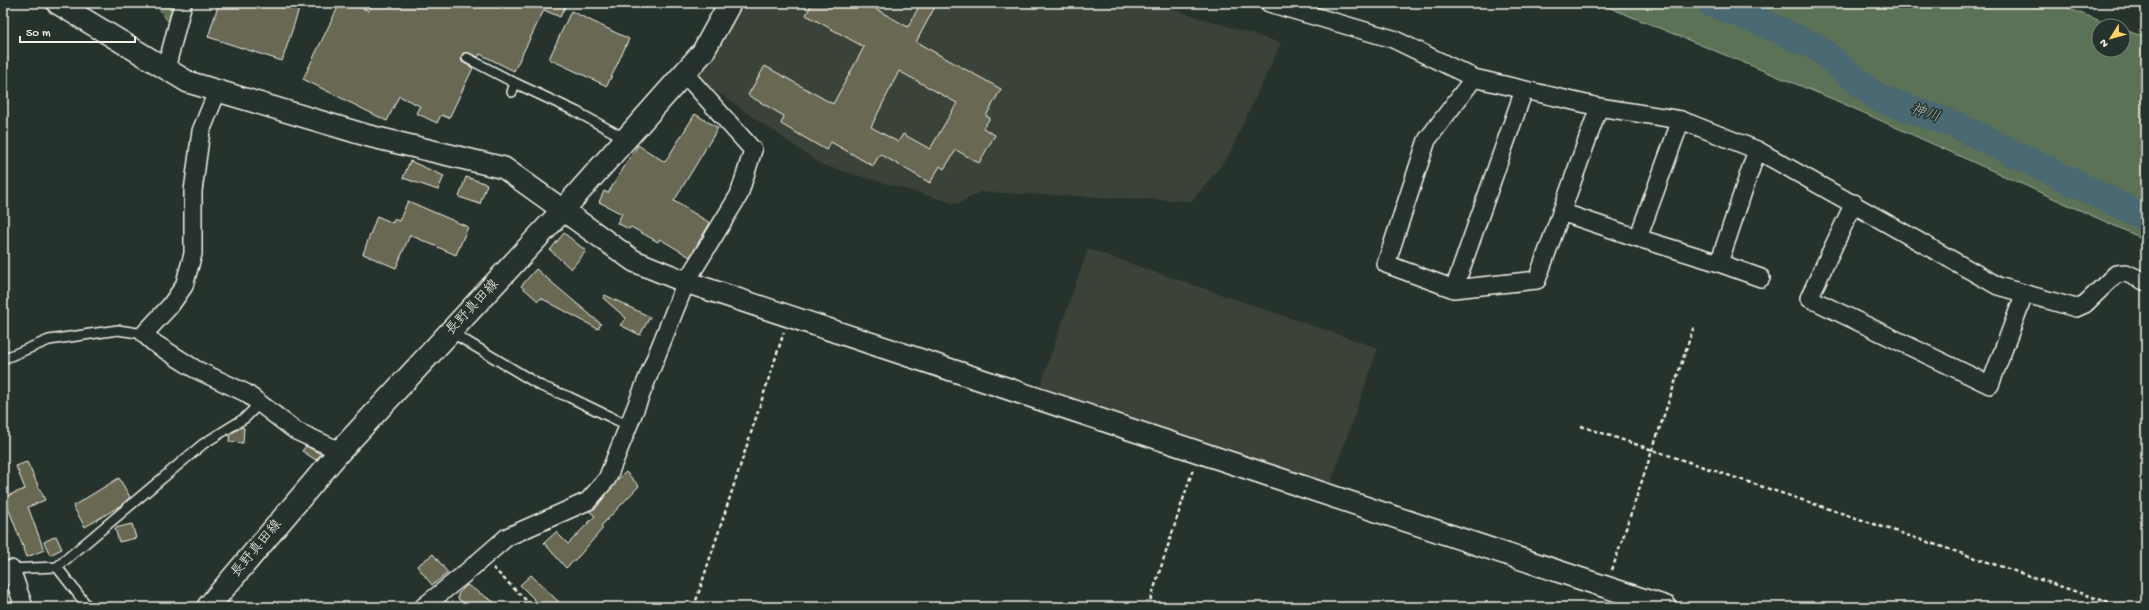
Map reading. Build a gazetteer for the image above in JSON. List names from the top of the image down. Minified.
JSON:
{"streets":{"main road":["長野真田線"]},"water":["神川"],"scale_bar":"50 m","north":"bottom left"}
